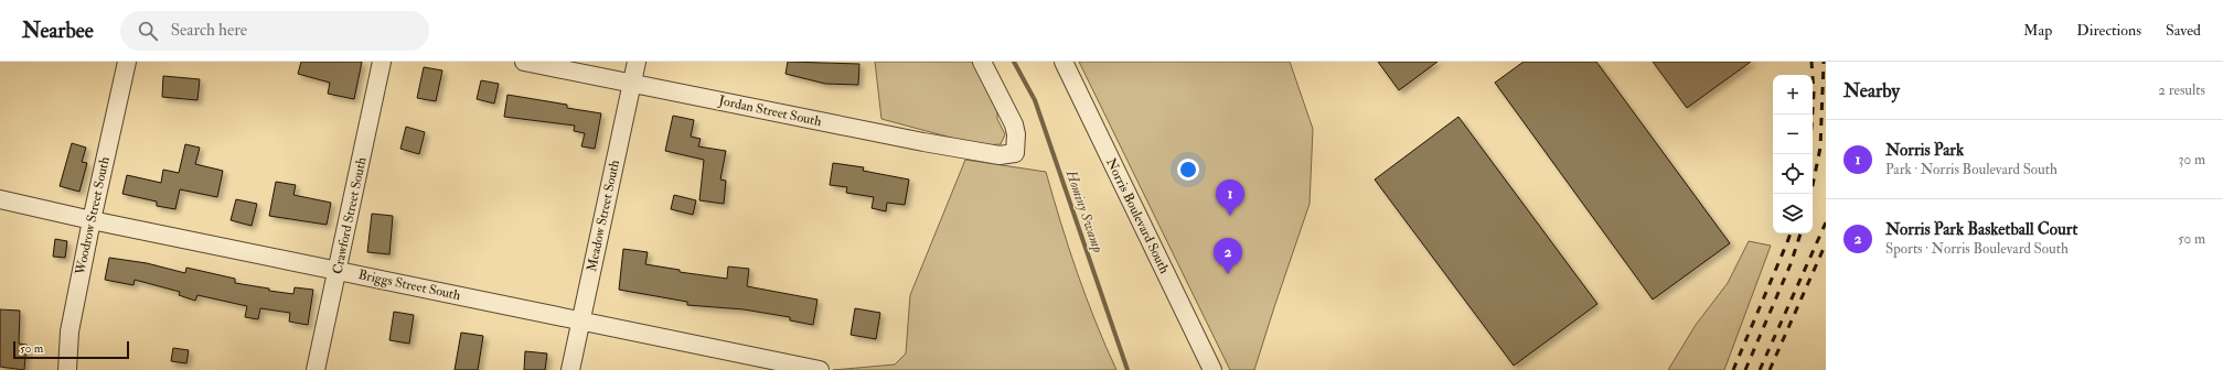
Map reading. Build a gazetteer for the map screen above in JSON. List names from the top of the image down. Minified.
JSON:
{"streets":{"street":["Jordan Street South","Woodrow Street South","Crawford Street South","Meadow Street South","Norris Boulevard South","Briggs Street South"]},"crossings":[["Jordan Street South","Meadow Street South"],["Woodrow Street South","Briggs Street South"],["Crawford Street South","Briggs Street South"],["Meadow Street South","Briggs Street South"]],"water":["Hominy Swamp"],"scale_bar":"50 m","page":{"header":"Nearbee","search":"Search here","nav":["Map","Directions","Saved"],"heading":["Nearby","2 results"],"map_buttons":["+","−"],"list":[{"mark":"1","name":"Norris Park","note":"Park · Norris Boulevard South","value":"30 m"},{"mark":"2","name":"Norris Park Basketball Court","note":"Sports · Norris Boulevard South","value":"50 m"}],"pins":["1","2"],"scale":"50 m"}}
